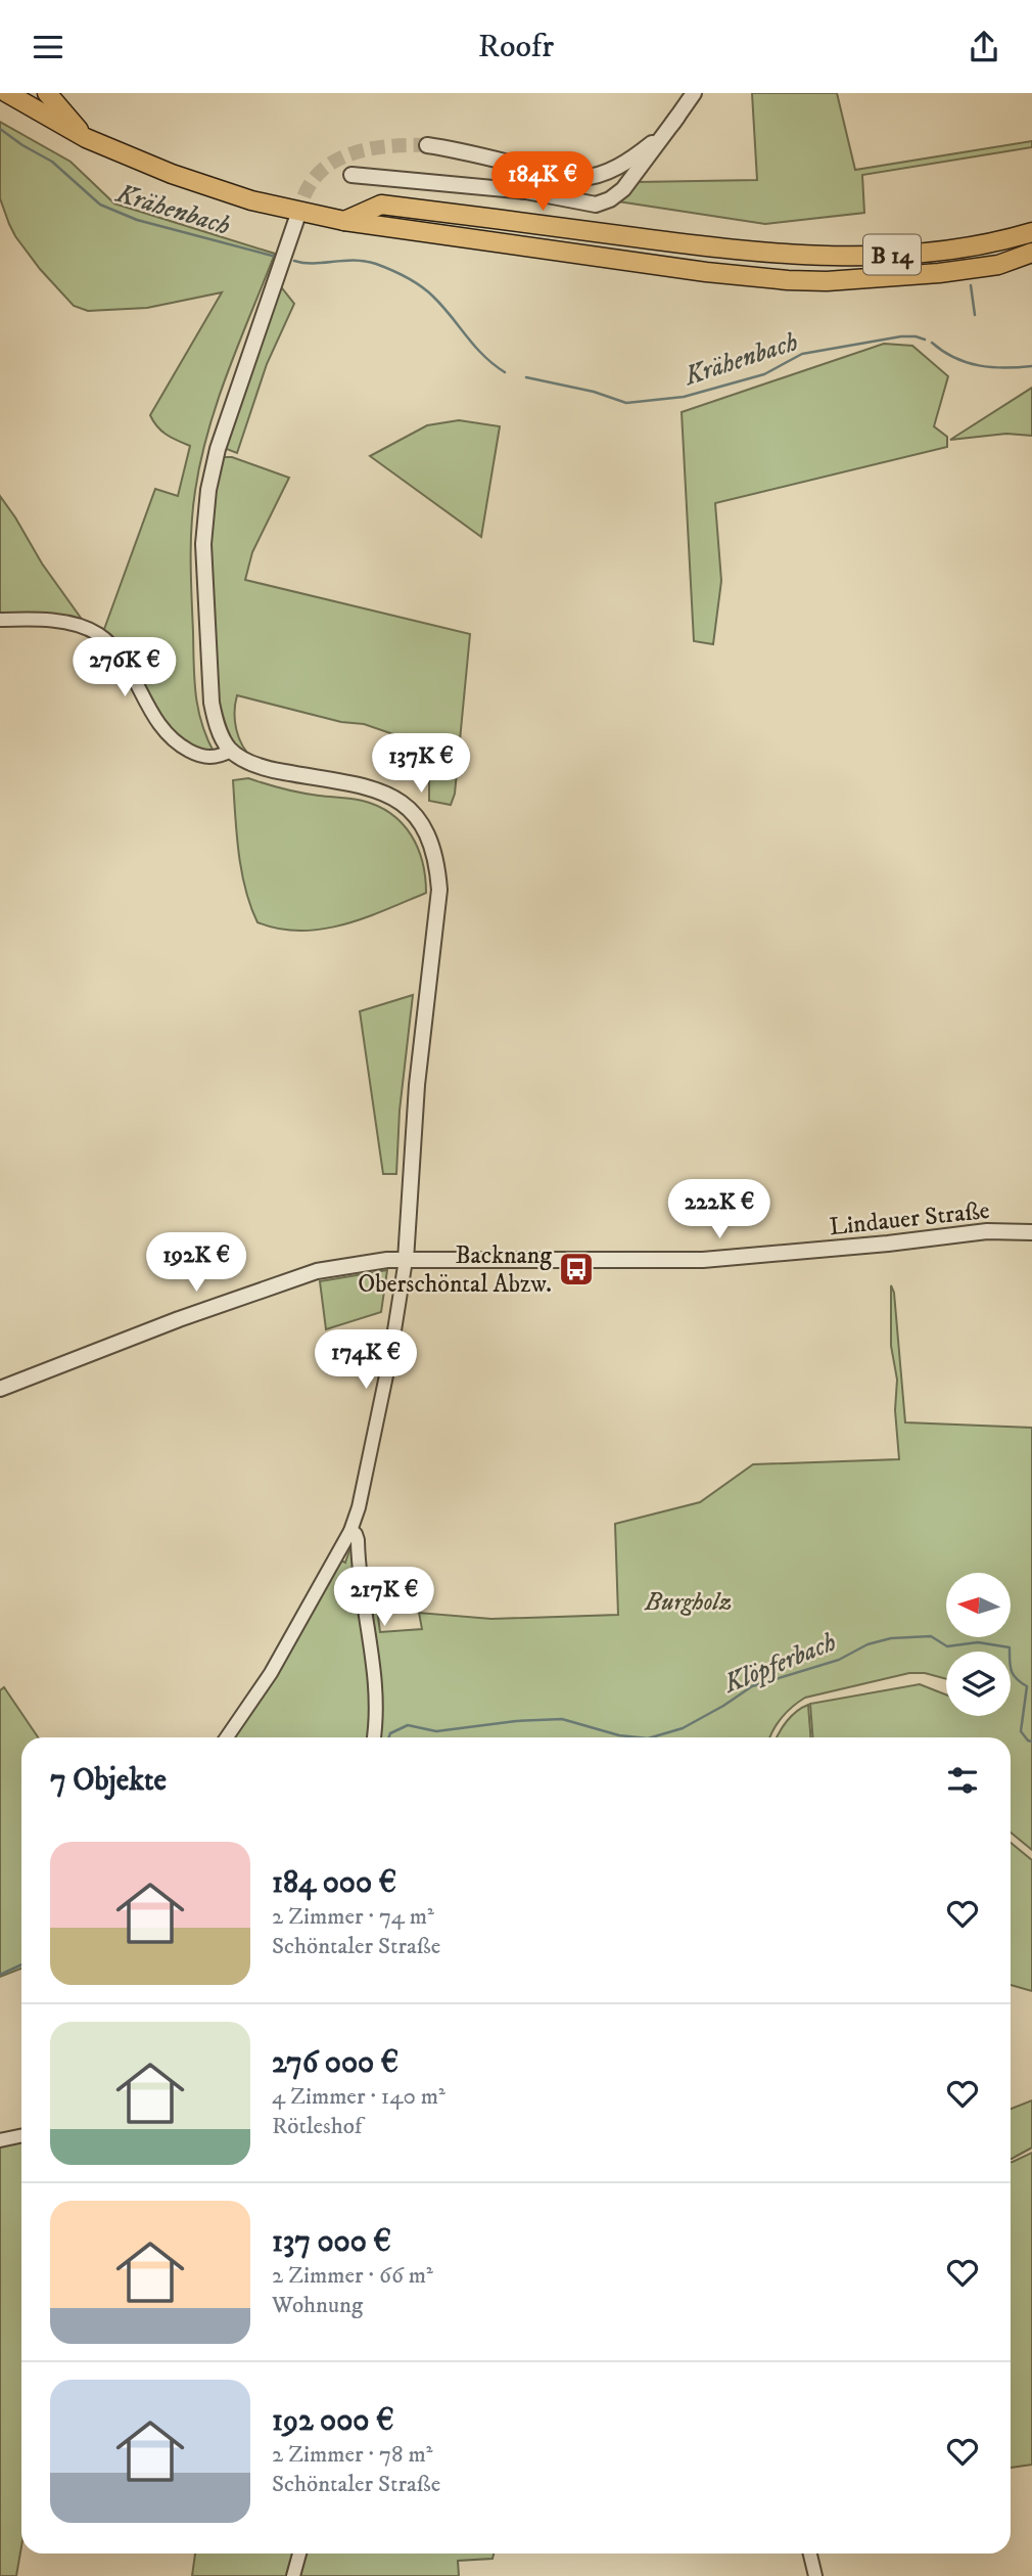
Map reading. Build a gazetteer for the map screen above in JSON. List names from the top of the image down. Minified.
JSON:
{"streets":{"main road":["B 14"],"street":["Lindauer Straße"]},"water":["Krähenbach","Klöpferbach"],"parks":["Burgholz"],"places":{"bus stop":["Backnang Oberschöntal Abzw."]},"north":"left","page":{"header":"Roofr","price":["184K €","276K €","137K €","222K €","192K €","174K €","217K €"],"heading":"7 Objekte","list":[{"name":"184 000 €","note":"2 Zimmer · 74 m² · Schöntaler Straße"},{"name":"276 000 €","note":"4 Zimmer · 140 m² · Rötleshof"},{"name":"137 000 €","note":"2 Zimmer · 66 m² · Wohnung"},{"name":"192 000 €","note":"2 Zimmer · 78 m² · Schöntaler Straße"}]}}
